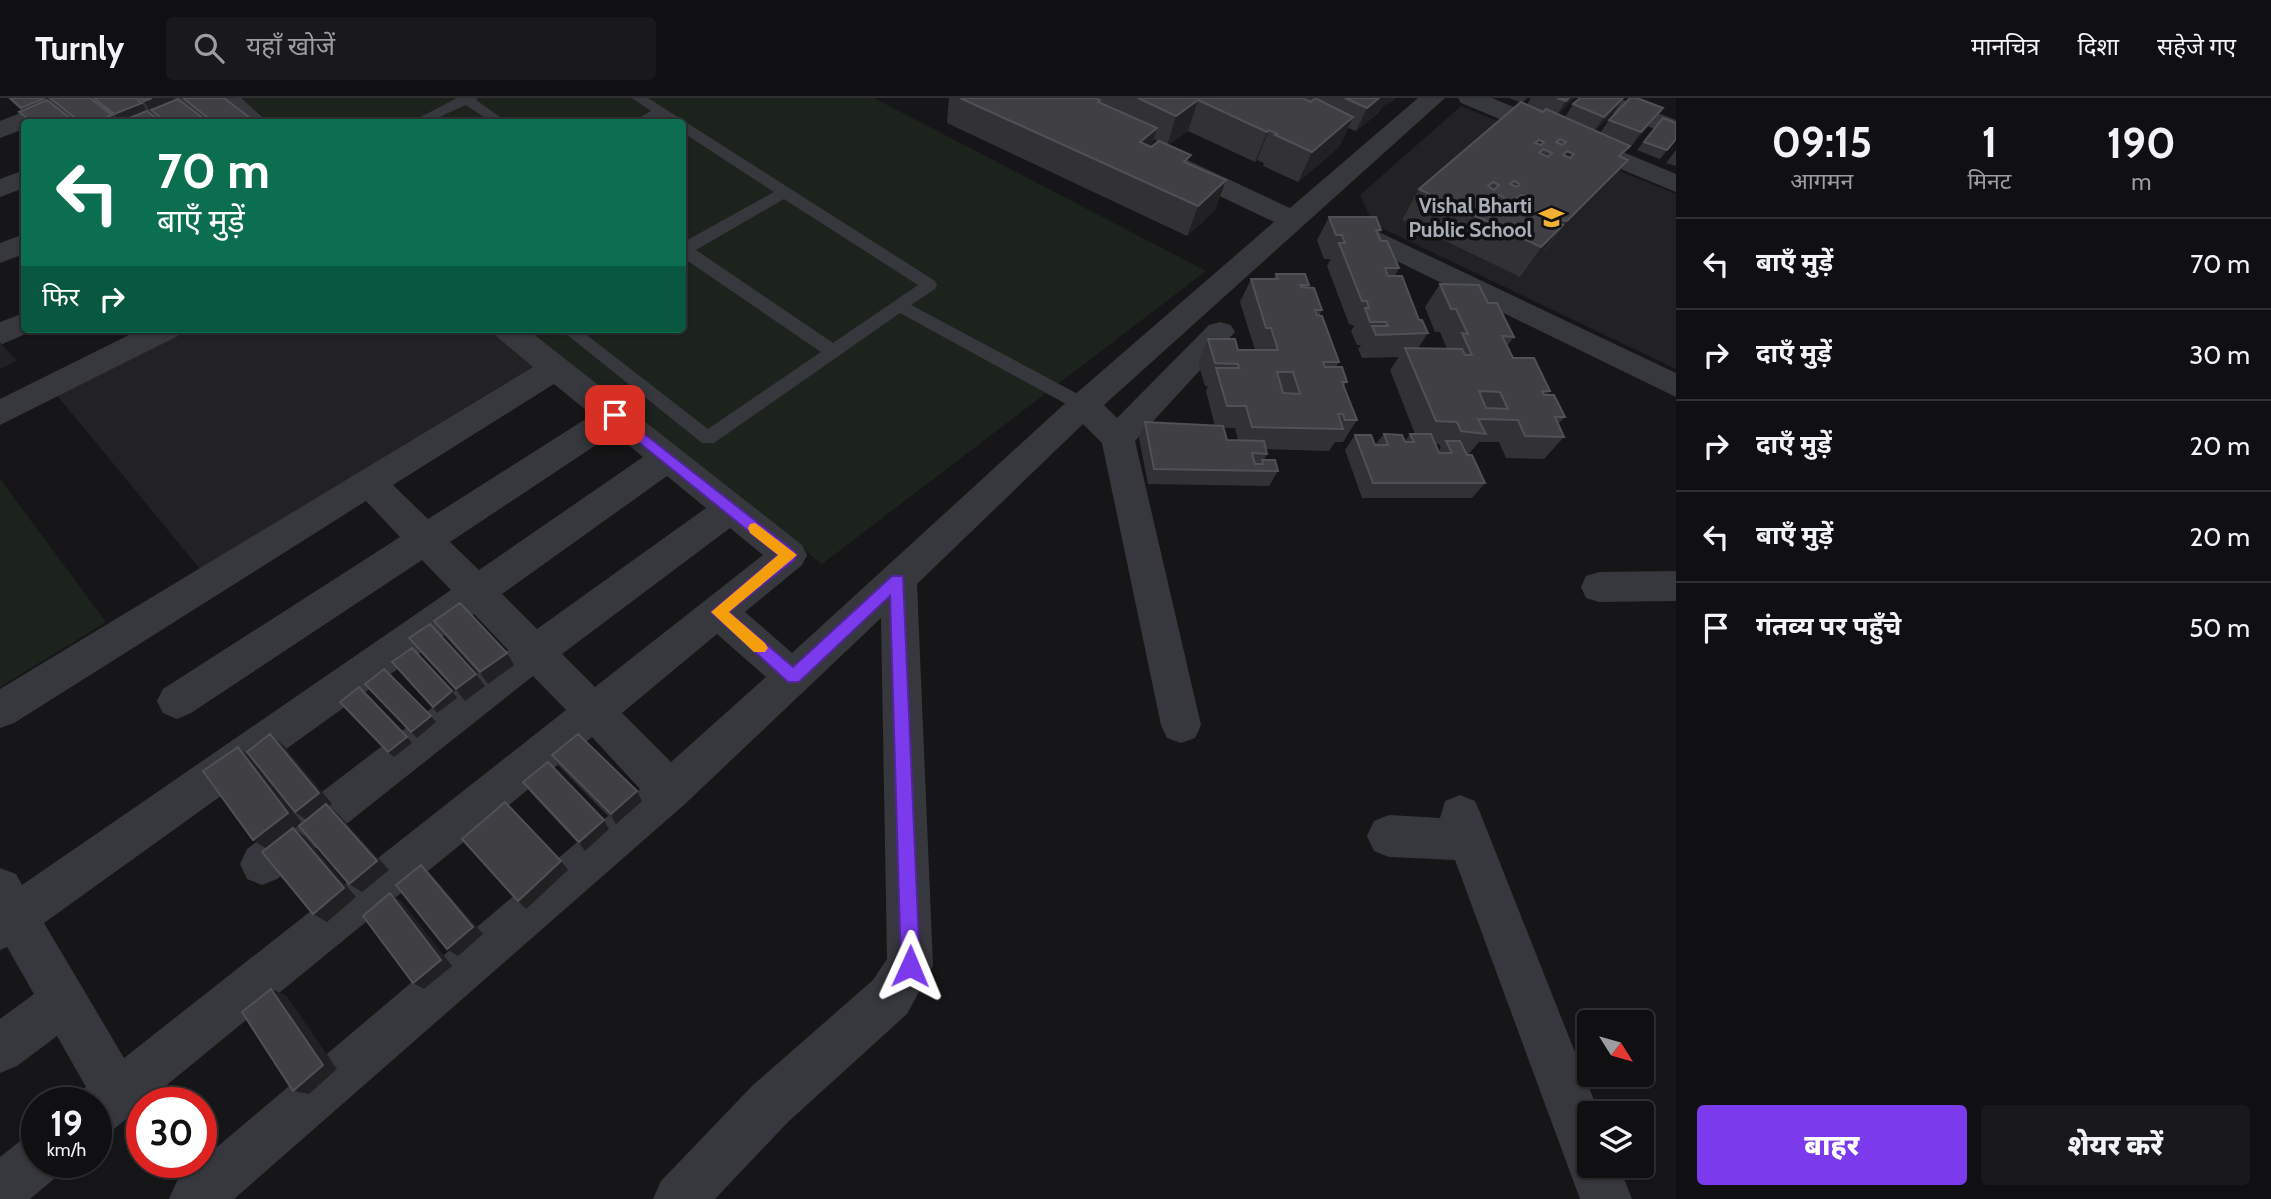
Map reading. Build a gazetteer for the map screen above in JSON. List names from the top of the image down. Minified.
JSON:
{"places":{"school or university":["Vishal Bharti Public School"]},"north":"bottom right","page":{"header":"Turnly","search":"यहाँ खोजें","nav":["मानचित्र","दिशा","सहेजे गए"],"eta":["09:15","आगमन","1","मिनट","190","m"],"turn":["70 m","बाएँ मुड़ें"],"list":[{"name":"बाएँ मुड़ें","value":"70 m"},{"name":"दाएँ मुड़ें","value":"30 m"},{"name":"दाएँ मुड़ें","value":"20 m"},{"name":"बाएँ मुड़ें","value":"20 m"},{"name":"गंतव्य पर पहुँचे","value":"50 m"}],"then":"फिर","speed":"19 km/h","limit":"30","buttons":["बाहर","शेयर करें"]}}
